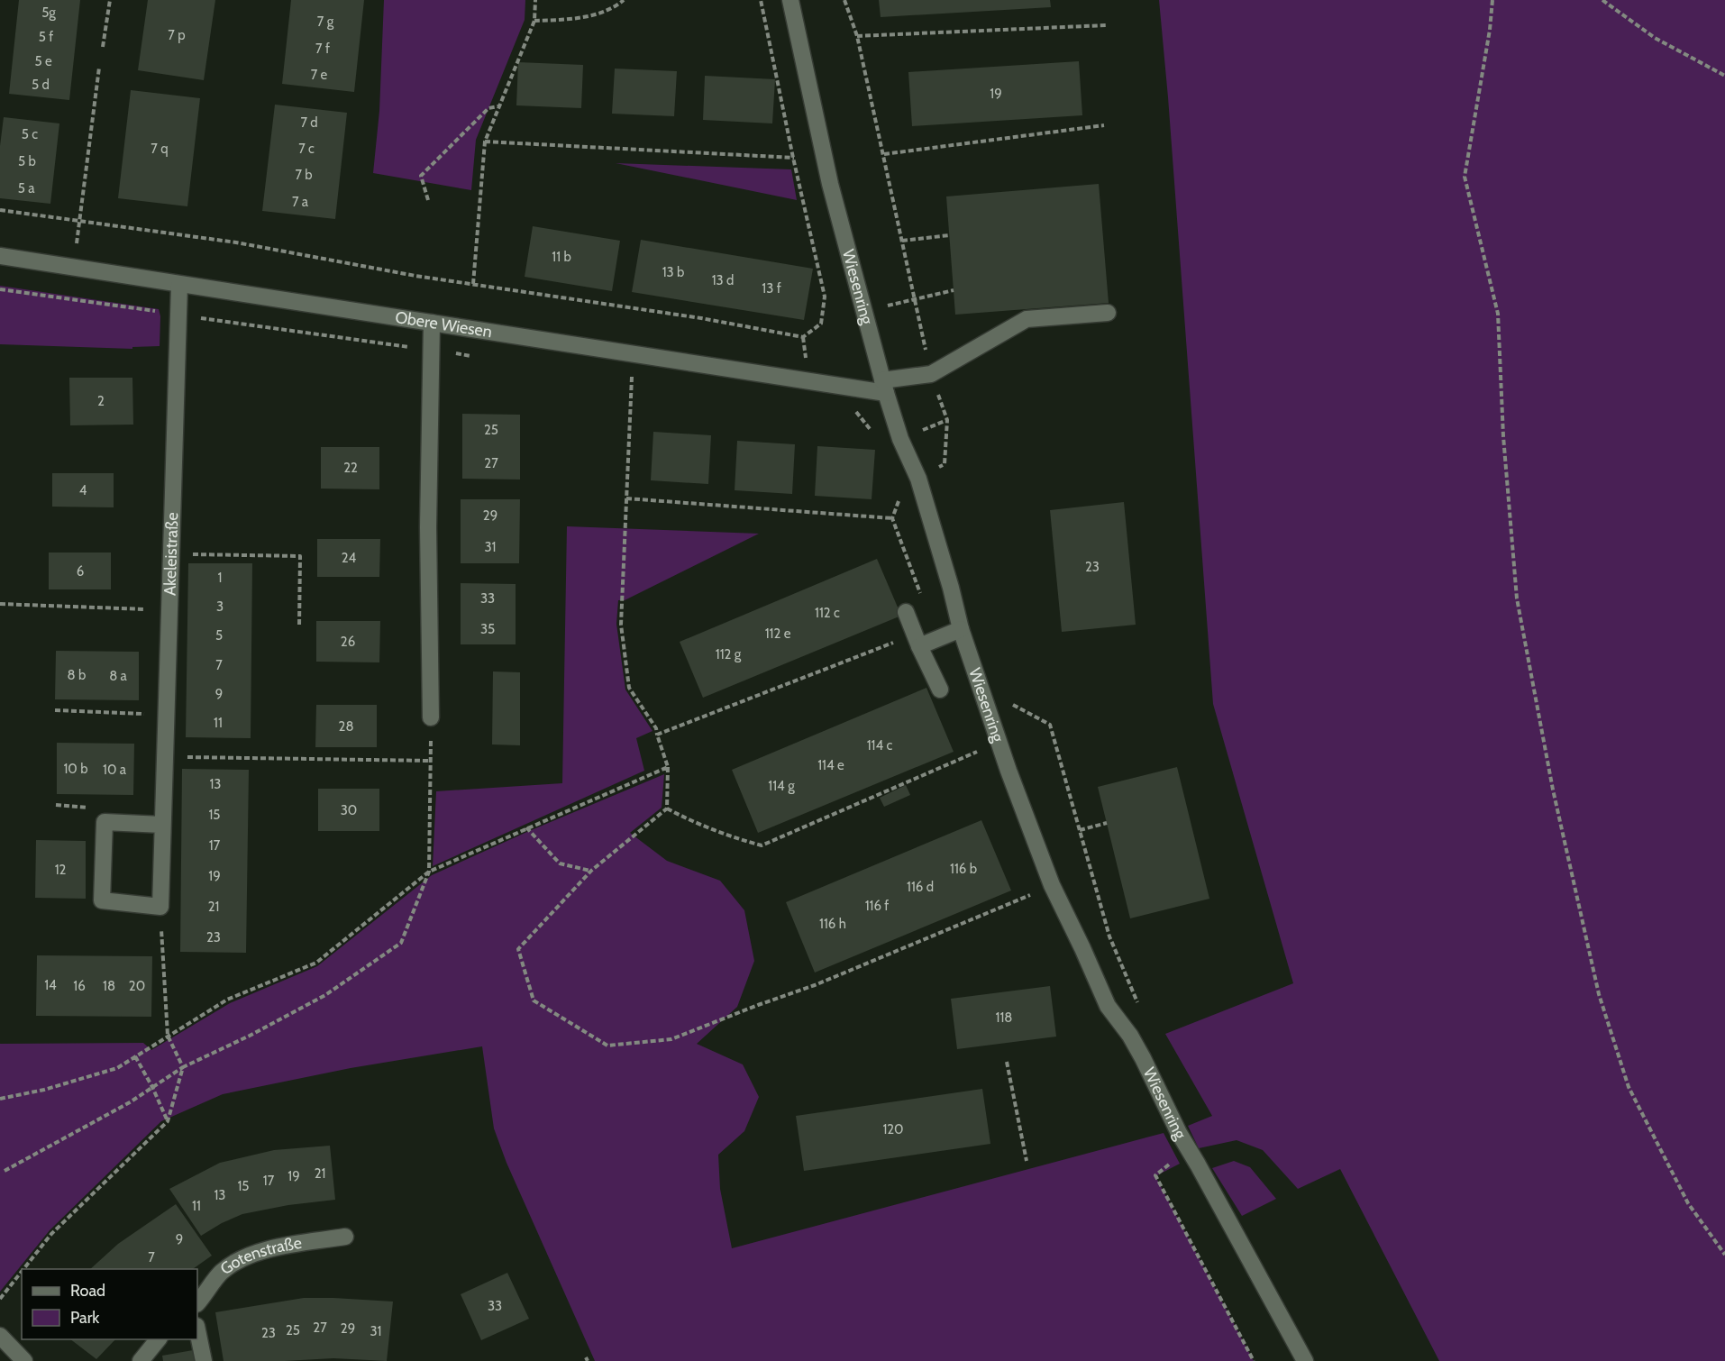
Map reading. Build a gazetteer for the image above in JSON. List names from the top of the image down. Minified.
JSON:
{"streets":{"street":["Wiesenring","Obere Wiesen","Akeleistraße","Gotenstraße"]},"crossings":[["Wiesenring","Obere Wiesen"],["Obere Wiesen","Akeleistraße"]],"house_numbers":["5g","7 g","7 p","5 f","7 f","5 e","7 e","5 d","19","7 d","5 c","7 q","7 c","5 b","7 b","5 a","7 a","11 b","13 b","13 d","13 f","2","25","27","22","4","29","31","24","23","6","1","33","3","112 c","35","112 e","5","26","112 g","7","8 b","8 a","9","11","28","114 c","114 e","10 b","10 a","13","114 g","30","15","17","116 b","12","19","116 d","116 f","21","116 h","23","14","16","18","20","118","120","21","19","17","15","13","11","9","7","33","27","29","25","31","23"],"legend":["Road","Park"]}
